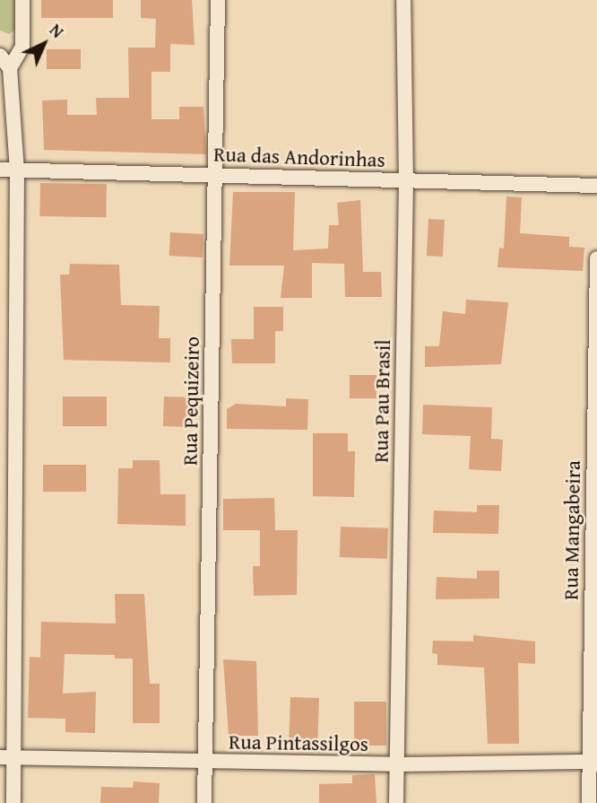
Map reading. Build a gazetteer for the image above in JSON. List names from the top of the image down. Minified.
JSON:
{"streets":{"street":["Rua das Andorinhas","Rua Pequizeiro","Rua Pau Brasil","Rua Mangabeira","Rua Pintassilgos"]},"crossings":[["Rua das Andorinhas","Rua Pequizeiro"],["Rua das Andorinhas","Rua Pau Brasil"],["Rua Pequizeiro","Rua Pintassilgos"],["Rua Pau Brasil","Rua Pintassilgos"],["Rua Mangabeira","Rua Pintassilgos"]],"north":"top right"}
